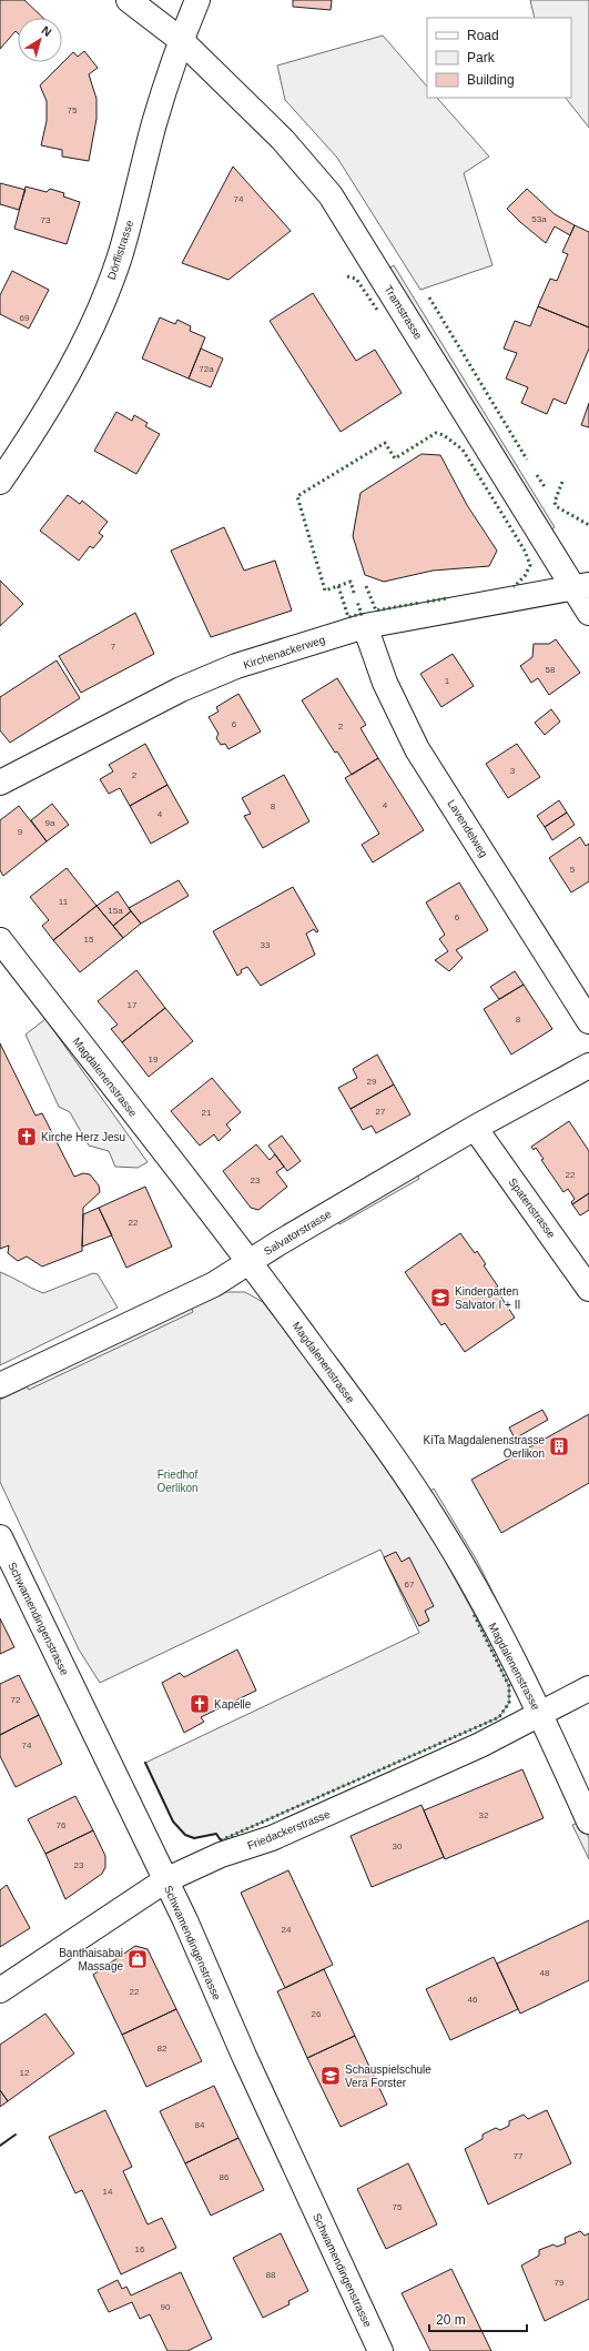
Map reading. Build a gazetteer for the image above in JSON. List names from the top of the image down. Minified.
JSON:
{"streets":{"street":["Dörflistrasse","Tramstrasse","Kirchenackerweg","Lavendelweg","Magdalenenstrasse","Spatenstrasse","Salvatorstrasse","Schwamendingenstrasse","Friedackerstrasse"]},"crossings":[["Dörflistrasse","Tramstrasse"],["Tramstrasse","Kirchenackerweg"],["Kirchenackerweg","Lavendelweg"],["Magdalenenstrasse","Salvatorstrasse"],["Magdalenenstrasse","Friedackerstrasse"],["Spatenstrasse","Salvatorstrasse"],["Schwamendingenstrasse","Friedackerstrasse"]],"parks":["Friedhof Oerlikon"],"places":{"church":["Kirche Herz Jesu","Kapelle"],"school or university":["Kindergarten Salvator I + II","Schauspielschule Vera Forster"],"building":["KiTa Magdalenenstrasse Oerlikon"],"shop":["Banthaisabai Massage"]},"house_numbers":["75","74","53a","73","69","72a","7","58","1","6","2","3","2","4","8","4","9a","9","5","11","15a","6","15","33","17","8","19","29","27","21","22","23","22","67","72","74","32","76","30","23","24","48","22","46","26","82","12","84","77","86","14","75","16","88","79","90"],"legend":["Road","Park","Building"],"scale_bar":"20 m","north":"top right"}
